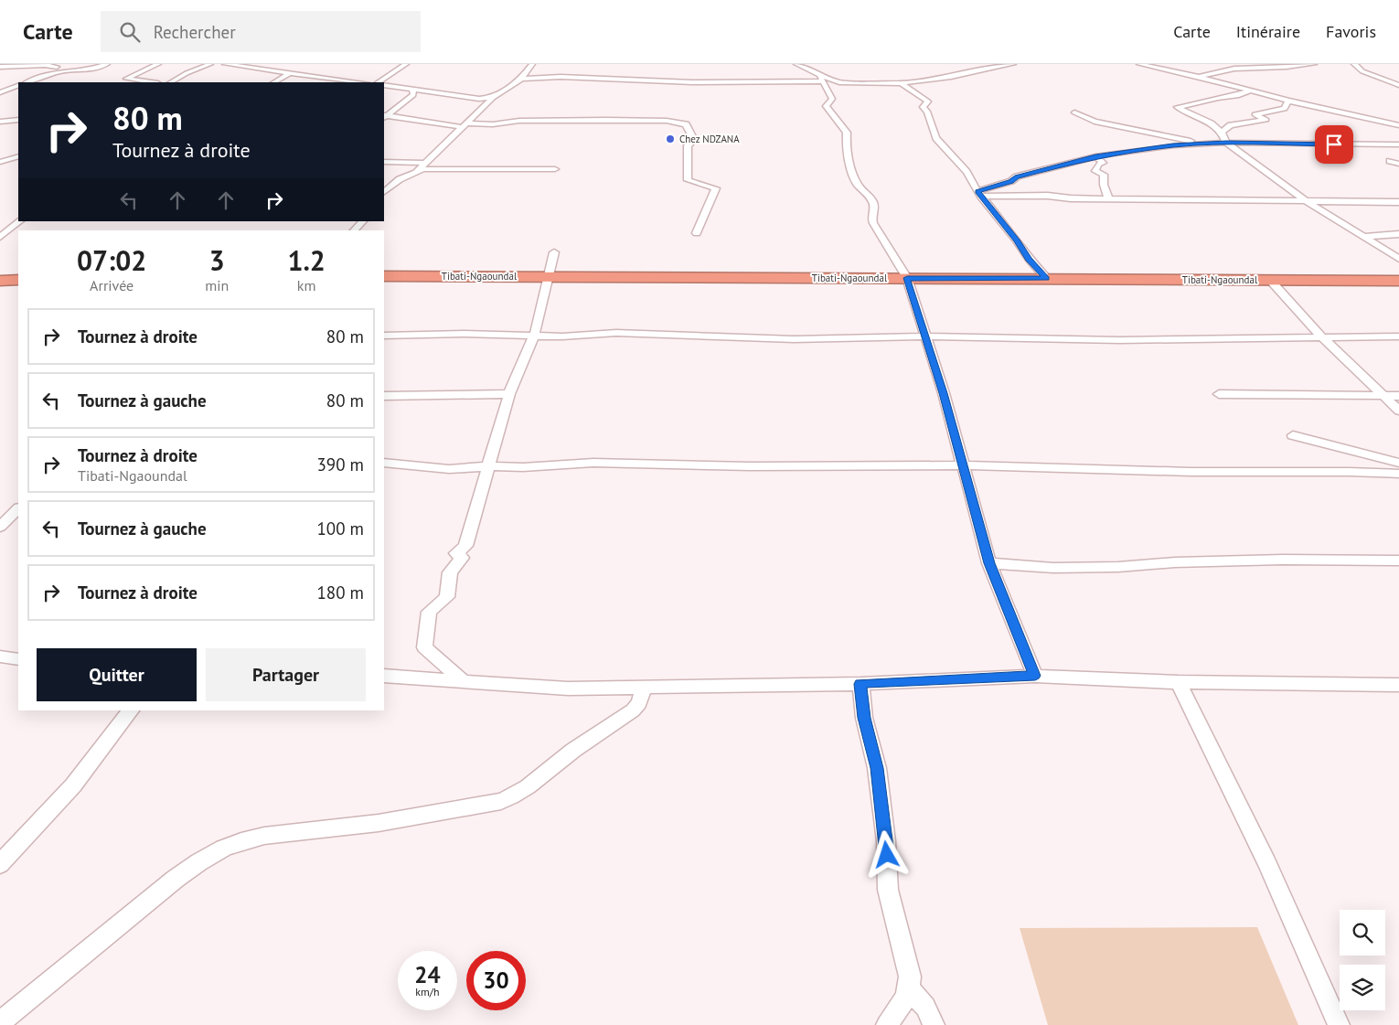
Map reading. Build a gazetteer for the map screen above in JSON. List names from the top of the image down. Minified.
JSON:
{"streets":{"highway":["Tibati-Ngaoundal"]},"places":["Chez NDZANA"],"page":{"header":"Carte","search":"Rechercher","nav":["Carte","Itinéraire","Favoris"],"turn":["80 m","Tournez à droite"],"eta":["07:02","Arrivée","3","min","1.2","km"],"list":[{"name":"Tournez à droite","value":"80 m"},{"name":"Tournez à gauche","value":"80 m"},{"name":"Tournez à droite","note":"Tibati-Ngaoundal","value":"390 m"},{"name":"Tournez à gauche","value":"100 m"},{"name":"Tournez à droite","value":"180 m"}],"buttons":["Quitter","Partager"],"speed":"24 km/h","limit":"30"}}
